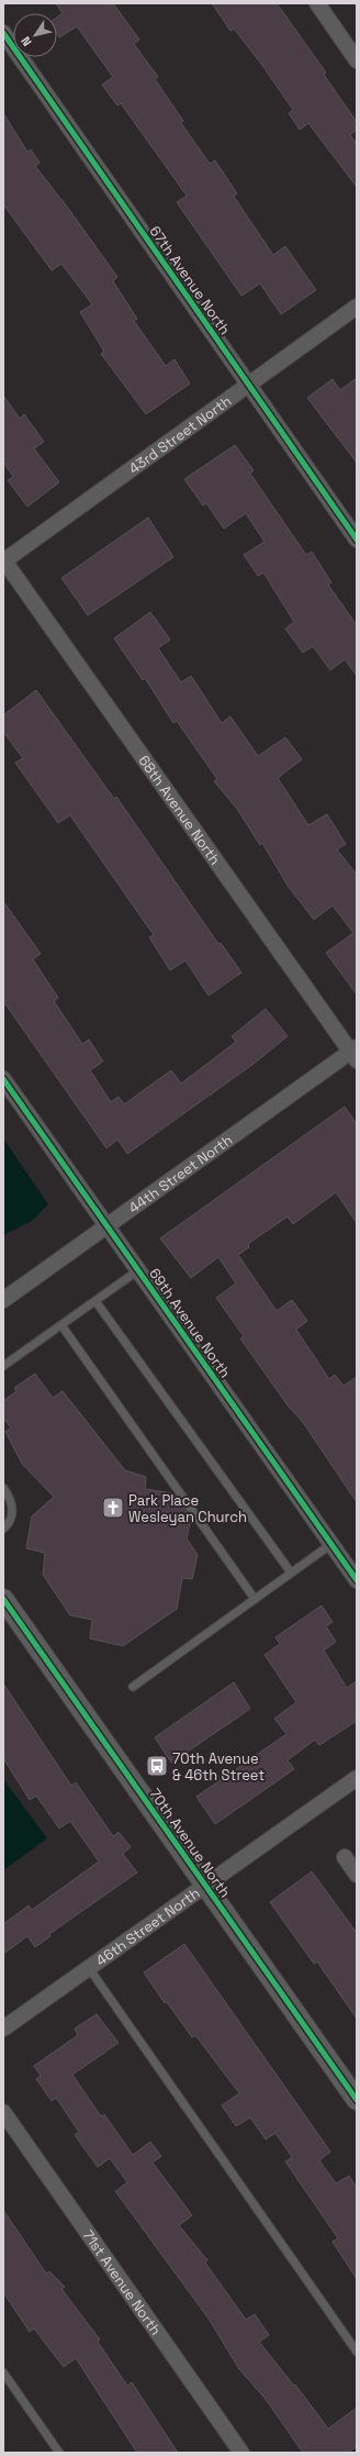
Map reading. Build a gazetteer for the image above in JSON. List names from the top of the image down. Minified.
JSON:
{"streets":{"street":["67th Avenue North","43rd Street North","68th Avenue North","44th Street North","69th Avenue North","70th Avenue North","46th Street North","71st Avenue North"]},"crossings":[["67th Avenue North","43rd Street North"],["43rd Street North","68th Avenue North"],["68th Avenue North","44th Street North"],["44th Street North","69th Avenue North"],["70th Avenue North","46th Street North"]],"places":{"church":["Park Place Wesleyan Church"],"bus stop":["70th Avenue & 46th Street"]},"north":"bottom left"}
